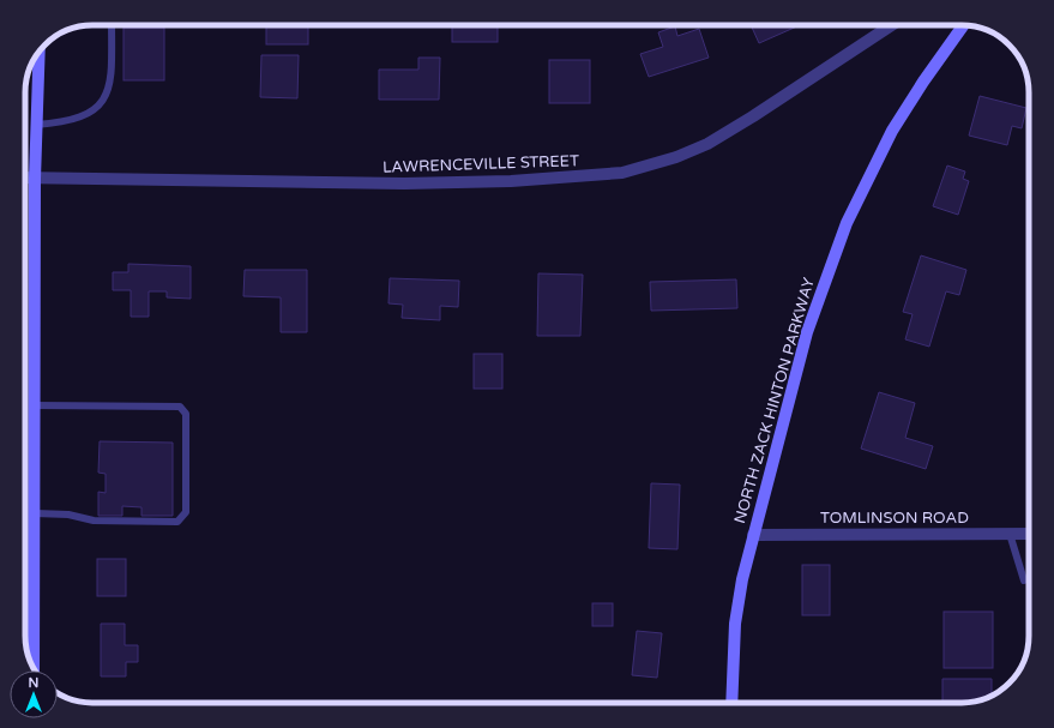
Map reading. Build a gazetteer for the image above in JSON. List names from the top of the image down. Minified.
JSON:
{"streets":{"main road":["NORTH ZACK HINTON PARKWAY"],"street":["LAWRENCEVILLE STREET","TOMLINSON ROAD"]},"crossings":[["NORTH ZACK HINTON PARKWAY","TOMLINSON ROAD"]],"north":"top"}
